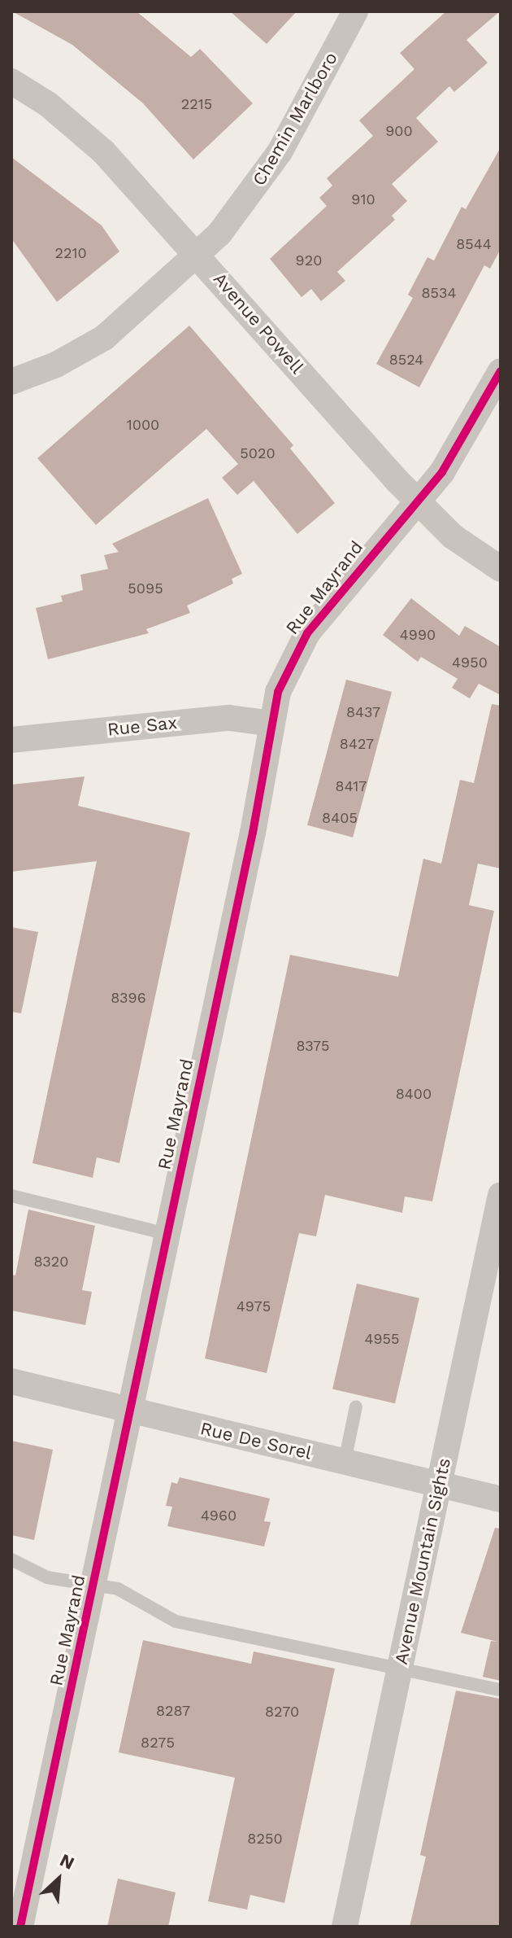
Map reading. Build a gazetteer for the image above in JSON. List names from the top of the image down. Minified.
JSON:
{"streets":{"street":["Chemin Marlboro","Avenue Powell","Rue Mayrand","Rue Sax","Rue De Sorel","Avenue Mountain Sights"]},"crossings":[["Chemin Marlboro","Avenue Powell"],["Avenue Powell","Rue Mayrand"],["Rue Mayrand","Rue Sax"],["Rue Mayrand","Rue De Sorel"],["Rue De Sorel","Avenue Mountain Sights"]],"house_numbers":["2215","900","910","8544","2210","920","8534","8524","1000","5020","5095","4990","4950","8437","8427","8417","8405","8396","8375","8400","8320","4975","4955","4960","8287","8270","8275","8250"],"north":"top right"}
